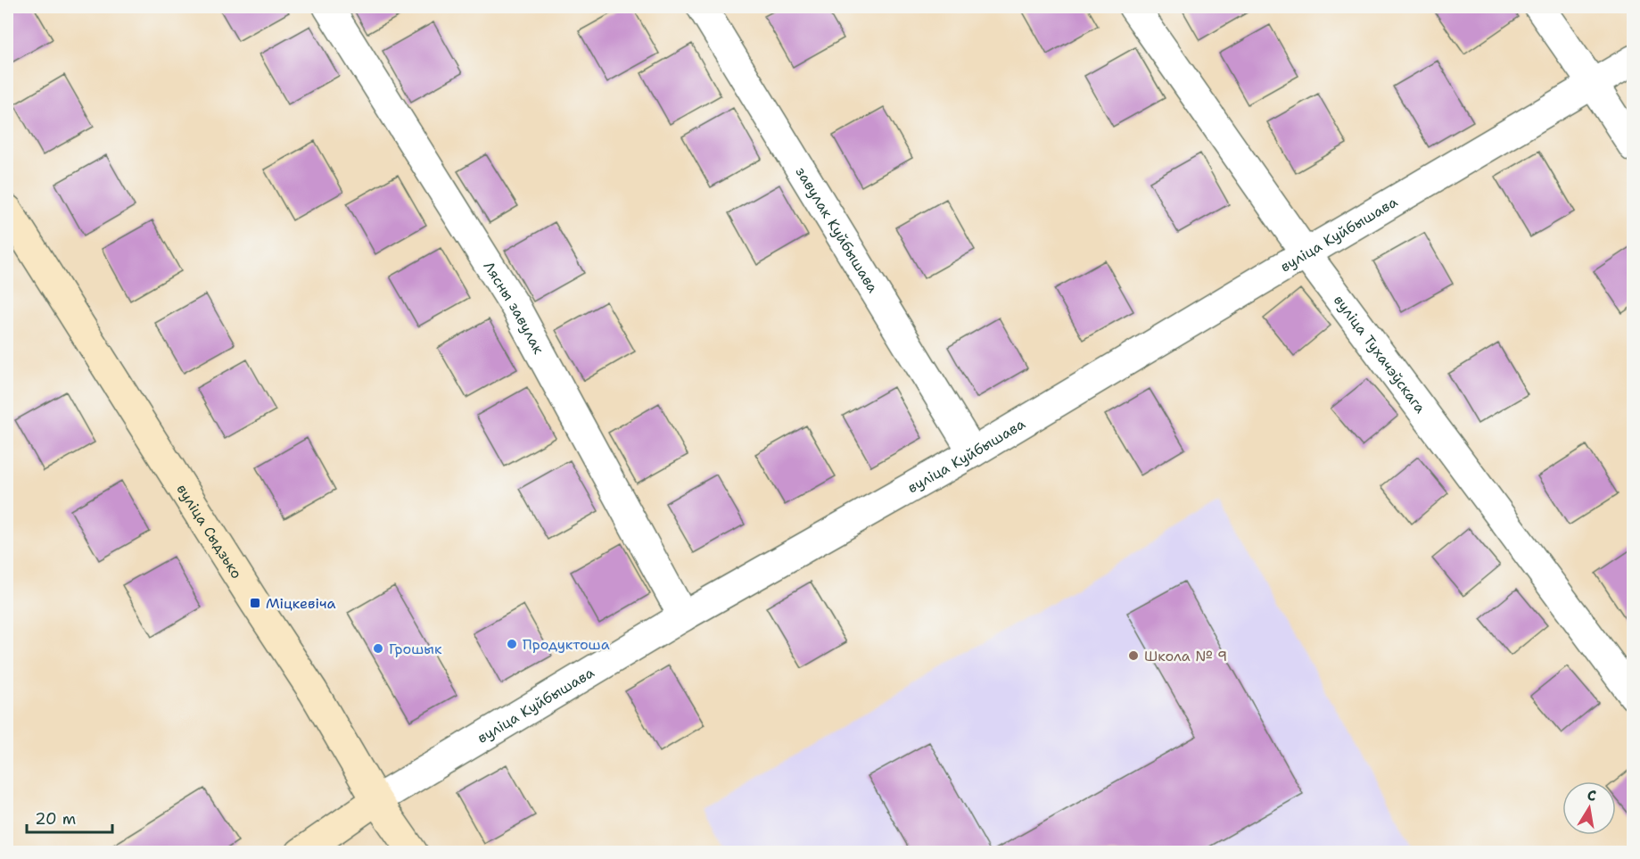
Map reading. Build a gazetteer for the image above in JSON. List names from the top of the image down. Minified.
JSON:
{"streets":{"street":["завулак Куйбышава","вуліца Куйбышава","Лясны завулак","вуліца Тухачэўскага","вуліца Сыдзько"]},"crossings":[["завулак Куйбышава","вуліца Куйбышава"],["вуліца Куйбышава","Лясны завулак"],["вуліца Куйбышава","вуліца Тухачэўскага"],["вуліца Куйбышава","вуліца Сыдзько"]],"places":{"transit":["Міцкевіча"],"other":["Продуктоша","Грошык","Школа № 9"]},"scale_bar":"20 m","north":"top"}
